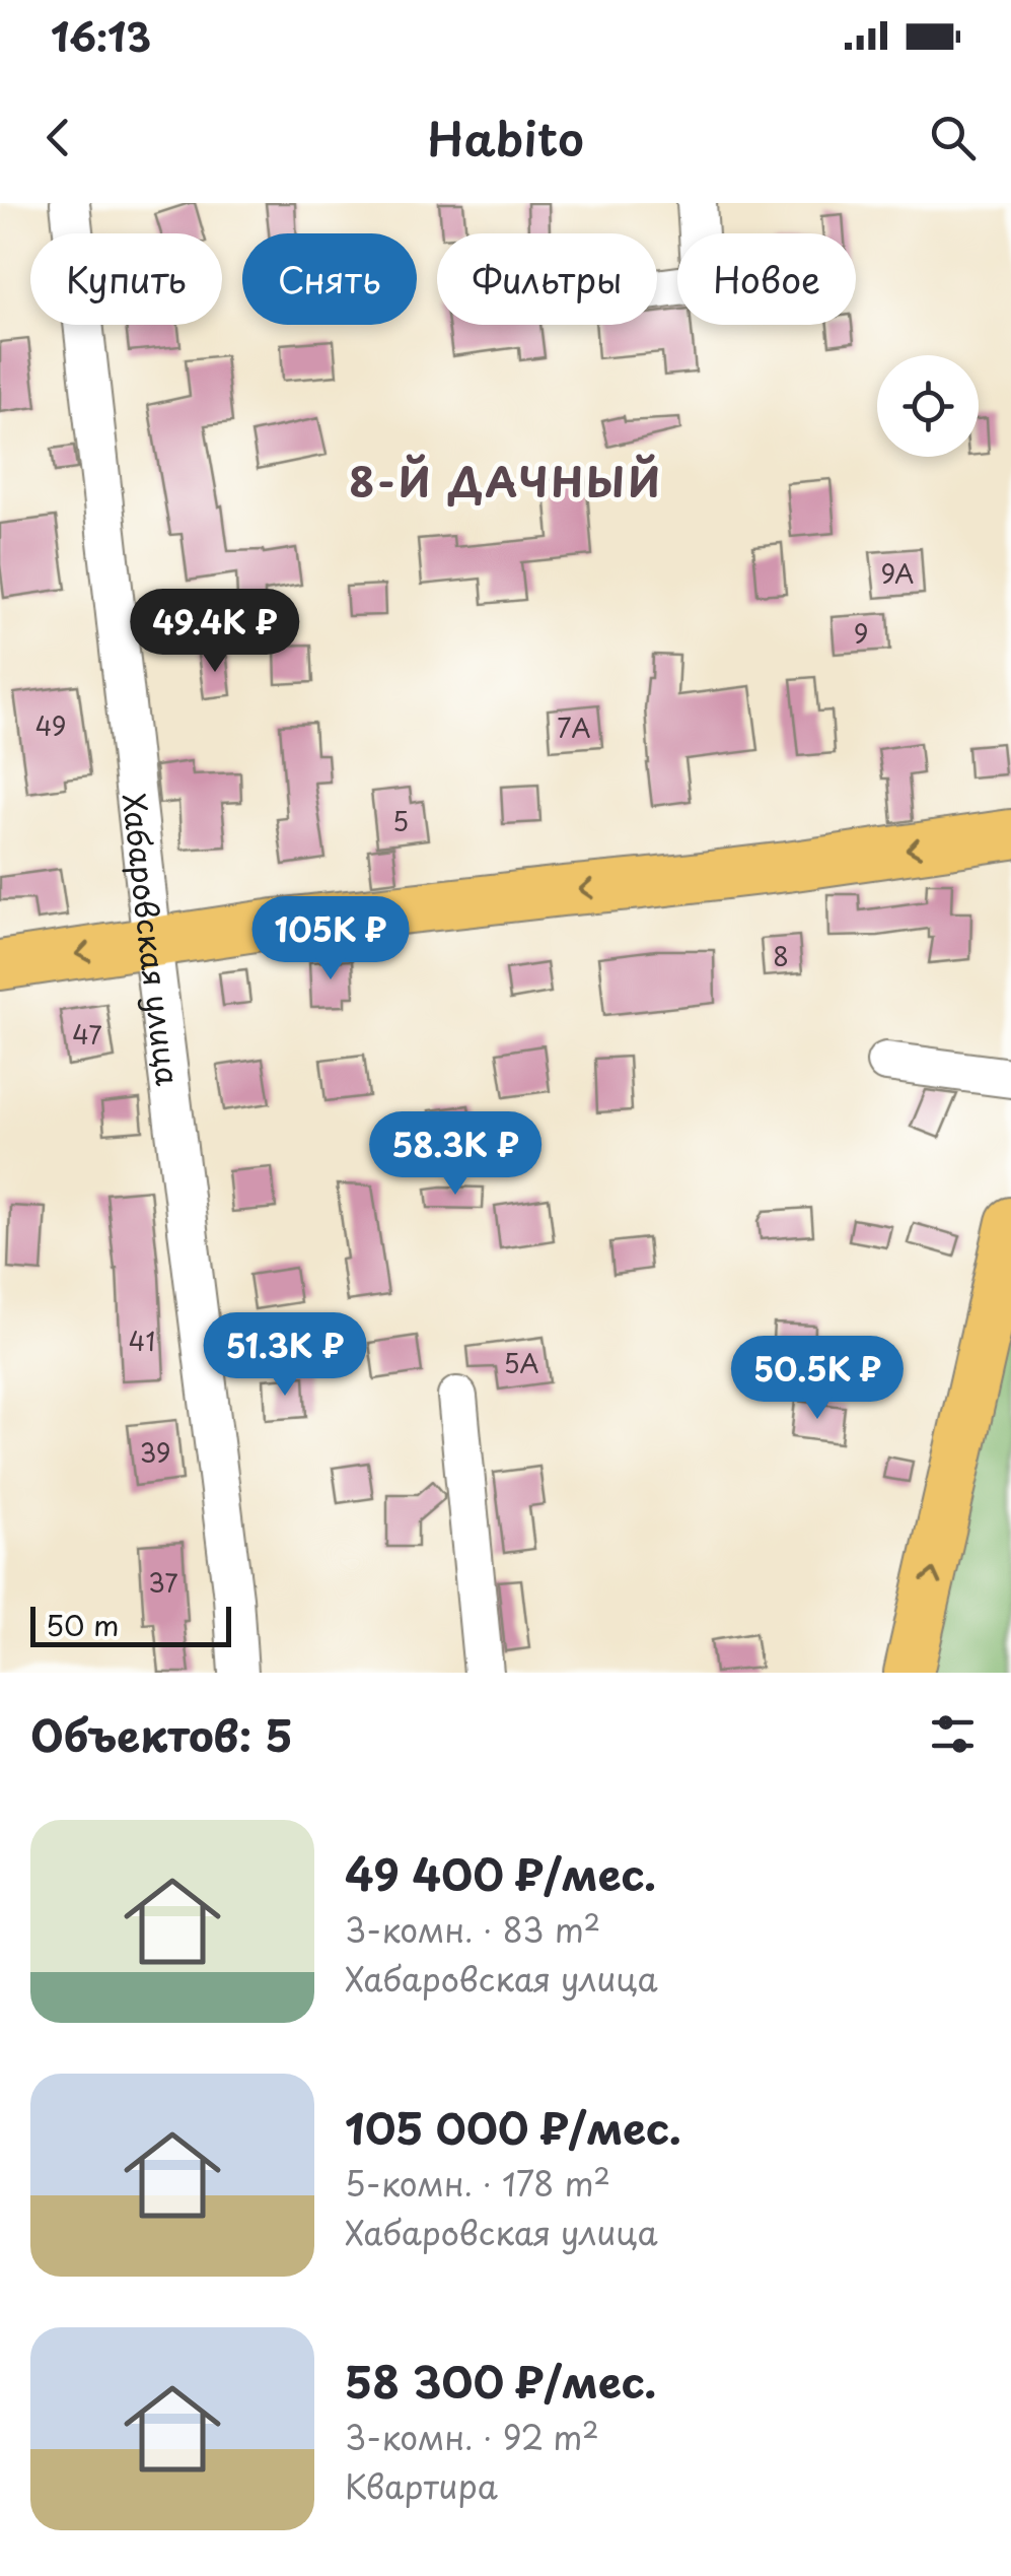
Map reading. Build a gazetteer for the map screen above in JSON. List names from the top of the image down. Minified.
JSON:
{"streets":{"street":["Хабаровская улица"]},"districts":["8-Й ДАЧНЫЙ"],"house_numbers":["9А","9","49","7А","5","8","47","41","5А","39","37"],"scale_bar":"50 m","page":{"status":"16:13","header":"Habito","chip":["Купить","Снять","Фильтры","Новое"],"price":["49.4K ₽","105K ₽","58.3K ₽","51.3K ₽","50.5K ₽"],"scale":"50 m","heading":"Объектов: 5","list":[{"name":"49 400 ₽/мес.","note":"3-комн. · 83 m² · Хабаровская улица"},{"name":"105 000 ₽/мес.","note":"5-комн. · 178 m² · Хабаровская улица"},{"name":"58 300 ₽/мес.","note":"3-комн. · 92 m² · Квартира"}]}}
